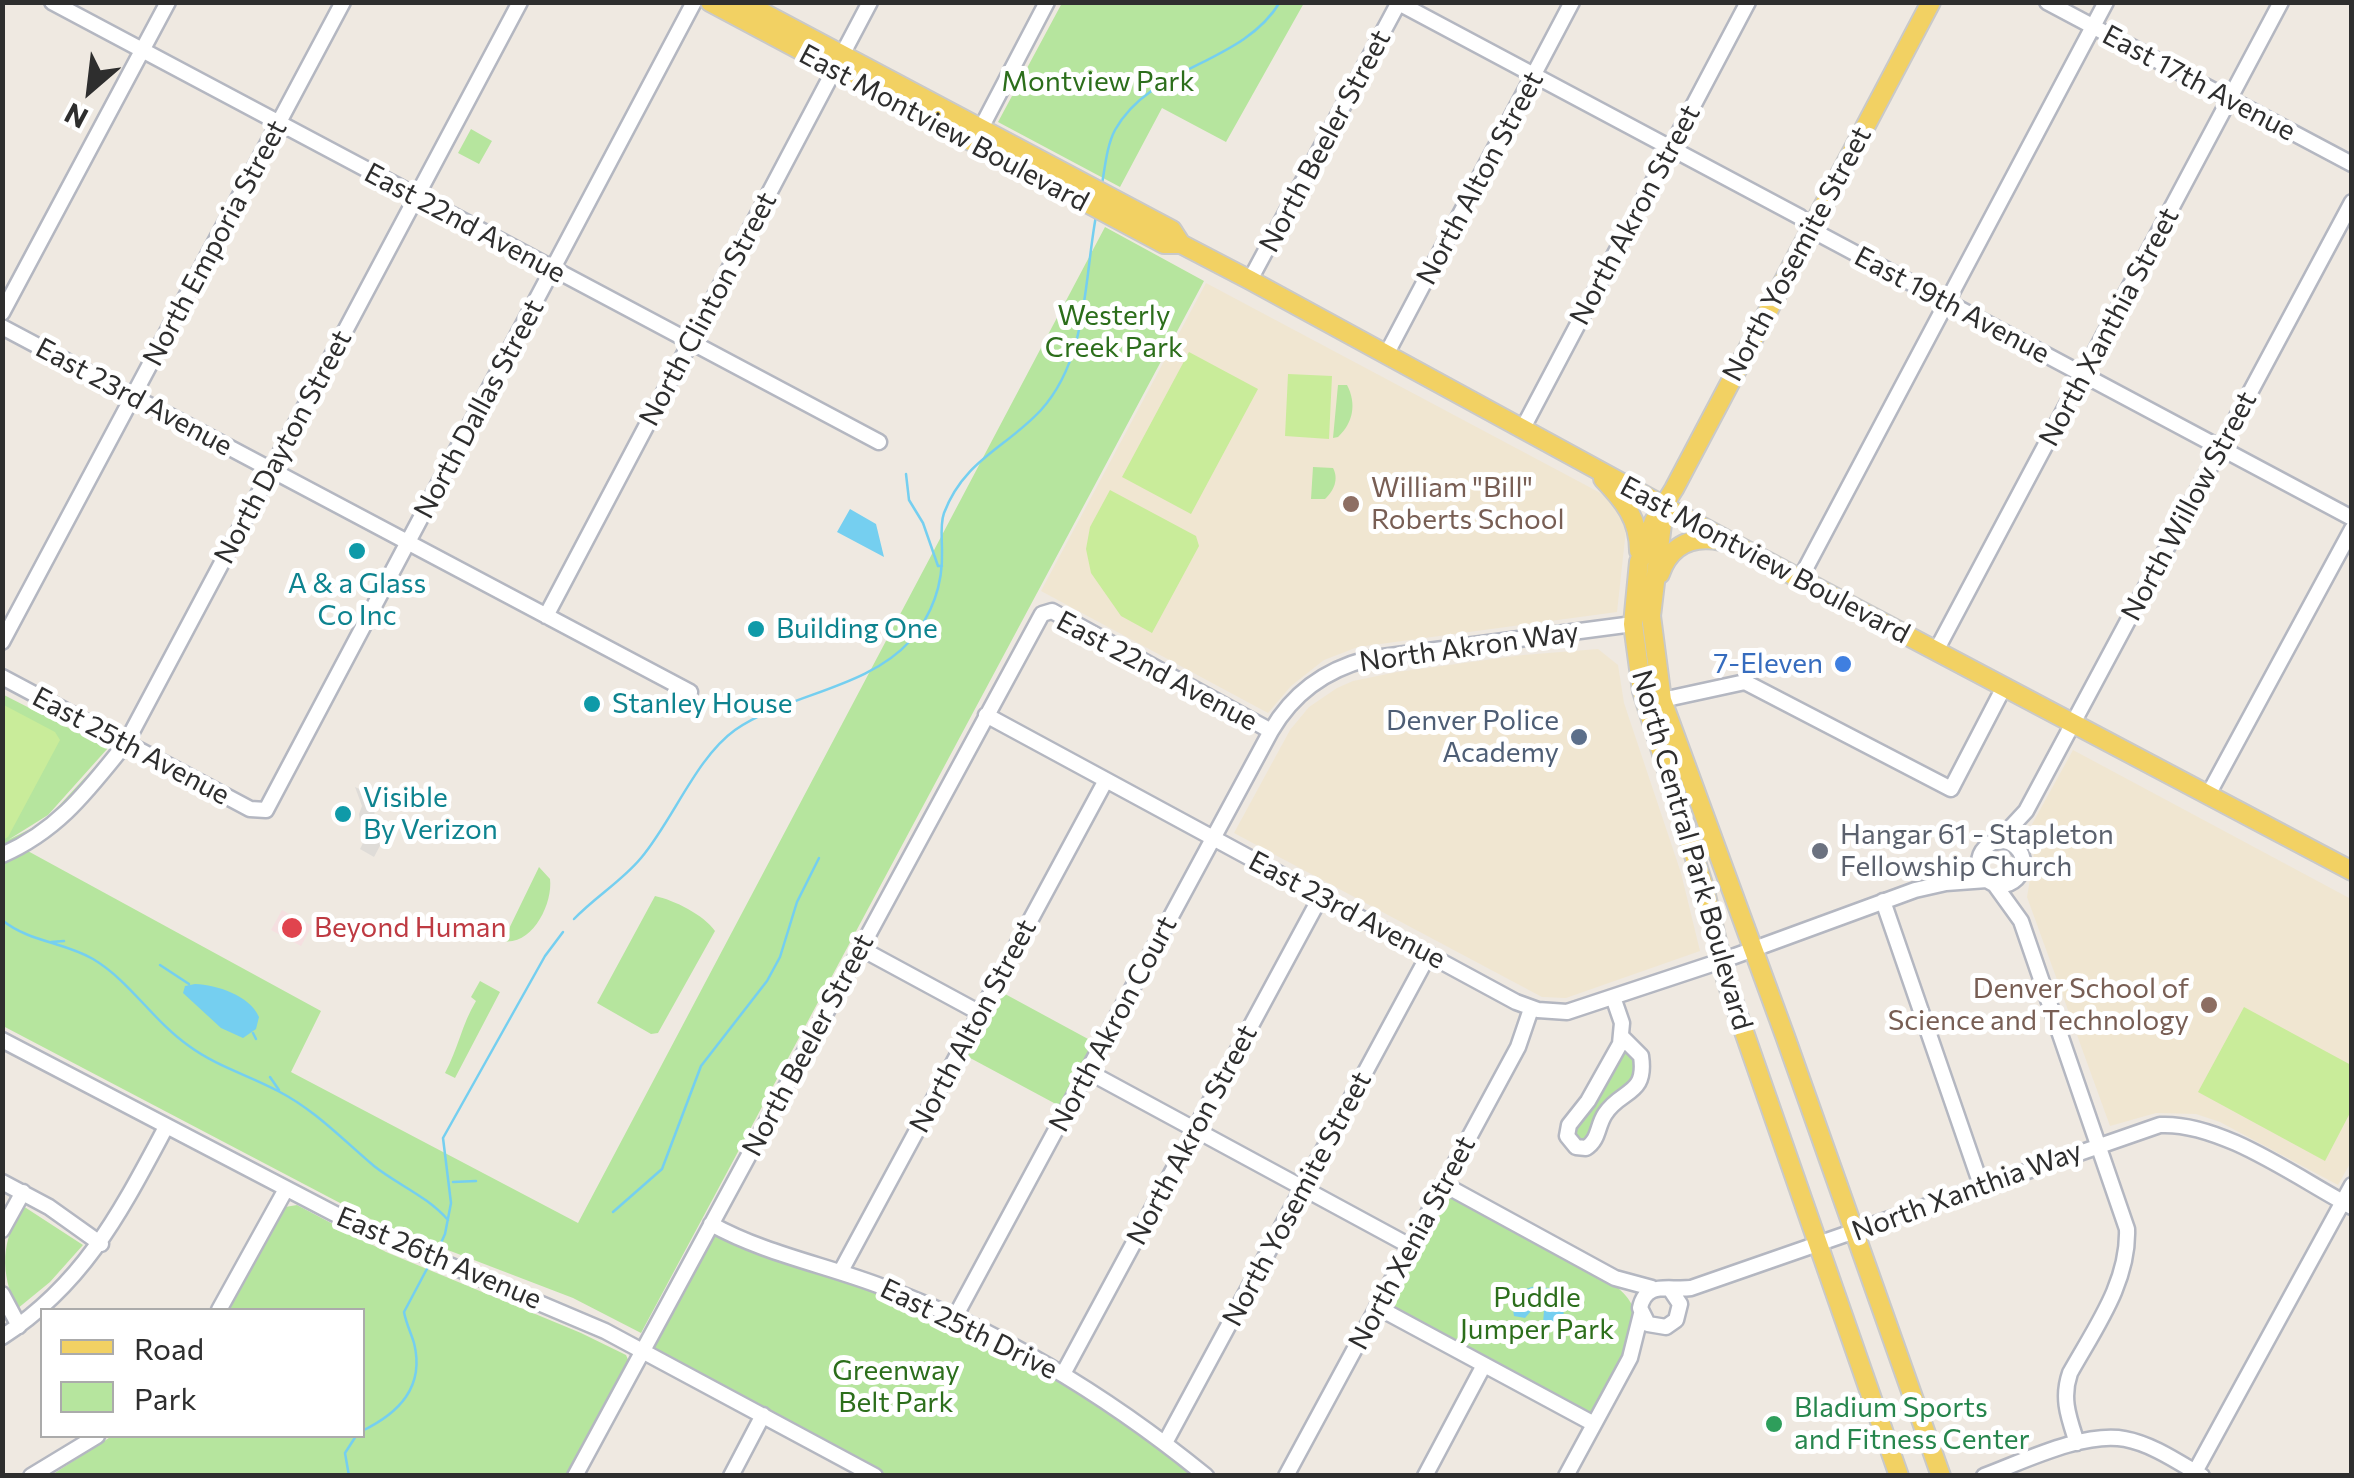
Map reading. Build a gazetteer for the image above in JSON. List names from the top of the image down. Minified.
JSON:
{"streets":{"main road":["East Montview Boulevard","North Yosemite Street","North Central Park Boulevard"],"street":["East 17th Avenue","North Beeler Street","North Alton Street","North Akron Street","East 22nd Avenue","North Emporia Street","East 19th Avenue","North Clinton Street","North Xanthia Street","East 23rd Avenue","North Dallas Street","North Dayton Street","North Willow Street","North Akron Way","East 25th Avenue","North Akron Court","North Xanthia Way","North Xenia Street","East 26th Avenue","East 25th Drive"]},"crossings":[["East 17th Avenue","North Xanthia Street"],["East Montview Boulevard","North Beeler Street"],["East Montview Boulevard","North Alton Street"],["East Montview Boulevard","North Akron Street"],["East Montview Boulevard","North Yosemite Street"],["East Montview Boulevard","North Clinton Street"],["East Montview Boulevard","North Xanthia Street"],["East Montview Boulevard","North Willow Street"],["East Montview Boulevard","North Central Park Boulevard"],["North Beeler Street","East 22nd Avenue"],["North Beeler Street","East 19th Avenue"],["North Beeler Street","East 23rd Avenue"],["North Beeler Street","East 26th Avenue"],["North Beeler Street","East 25th Drive"],["North Alton Street","East 19th Avenue"],["North Alton Street","East 23rd Avenue"],["North Alton Street","East 25th Drive"],["North Akron Street","East 19th Avenue"],["North Akron Street","East 23rd Avenue"],["North Akron Street","East 25th Drive"],["East 22nd Avenue","North Emporia Street"],["East 22nd Avenue","North Clinton Street"],["East 22nd Avenue","North Dallas Street"],["East 22nd Avenue","North Dayton Street"],["East 22nd Avenue","North Akron Way"],["East 22nd Avenue","North Akron Court"],["North Emporia Street","East 23rd Avenue"],["North Yosemite Street","East 19th Avenue"],["North Yosemite Street","East 23rd Avenue"],["North Yosemite Street","North Central Park Boulevard"],["North Yosemite Street","East 25th Drive"],["East 19th Avenue","North Xanthia Street"],["East 19th Avenue","North Willow Street"],["North Clinton Street","East 23rd Avenue"],["East 23rd Avenue","North Dallas Street"],["East 23rd Avenue","North Dayton Street"],["East 23rd Avenue","North Central Park Boulevard"],["East 23rd Avenue","North Akron Court"],["East 23rd Avenue","North Xenia Street"],["North Dallas Street","East 25th Avenue"],["North Dayton Street","East 25th Avenue"],["North Akron Way","North Central Park Boulevard"],["North Akron Way","North Akron Court"],["North Central Park Boulevard","North Xanthia Way"],["North Akron Court","East 25th Drive"]],"parks":["Montview Park","Westerly Creek Park","Puddle Jumper Park","Greenway Belt Park"],"places":["William \"Bill\" Roberts School","A & a Glass Co Inc","Building One","7-Eleven","Stanley House","Denver Police Academy","Visible By Verizon","Hangar 61 - Stapleton Fellowship Church","Beyond Human","Denver School of Science and Technology","Bladium Sports and Fitness Center"],"legend":["Road","Park"],"north":"bottom left"}
